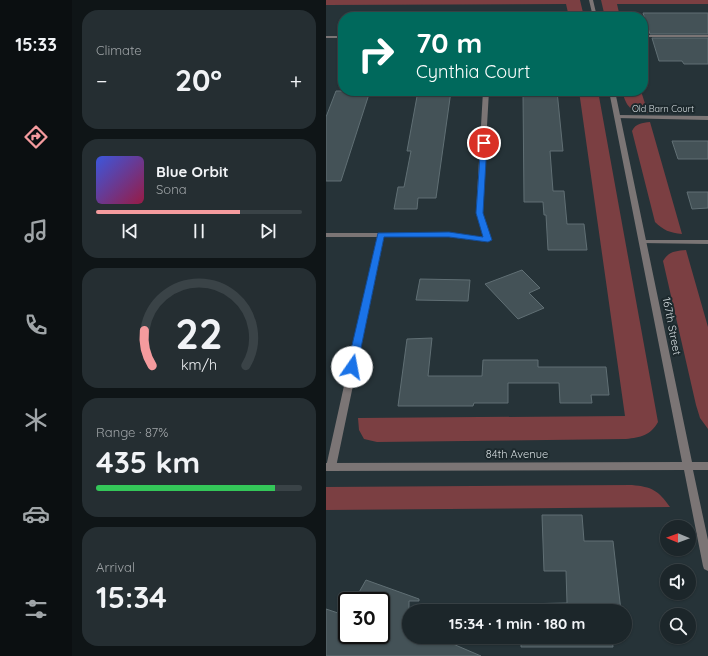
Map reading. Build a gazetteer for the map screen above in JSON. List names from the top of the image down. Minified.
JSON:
{"streets":{"street":["Old Barn Court","167th Street","84th Avenue"]},"crossings":[["Old Barn Court","167th Street"],["167th Street","84th Avenue"]],"north":"left","page":{"tabs":"15:33","tile":["Climate",["Range · 87%","435 km"],["Arrival","15:34"]],"turn":["70 m","Cynthia Court"],"heat":["−","20°","+"],"song":["Blue Orbit","Sona"],"limit":"30","trip":"15:34 · 1 min · 180 m","gauge":["22","km/h"]}}
